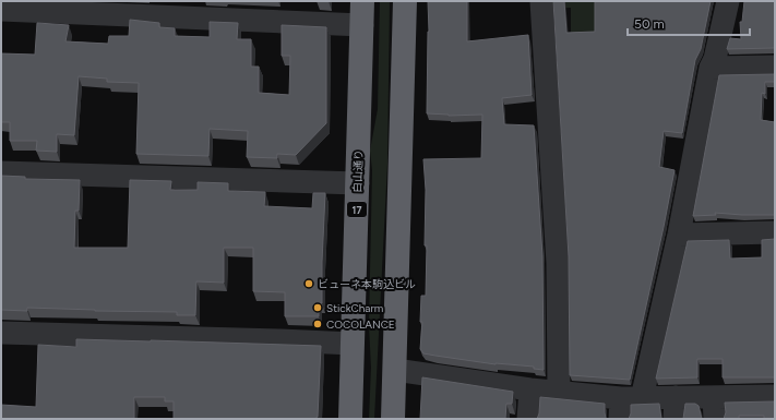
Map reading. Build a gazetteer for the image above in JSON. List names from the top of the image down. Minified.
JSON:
{"streets":{"highway":["白山通り","17"]},"places":["ビューネ本駒込ビル","StickCharm","COCOLANCE"],"scale_bar":"50 m"}
